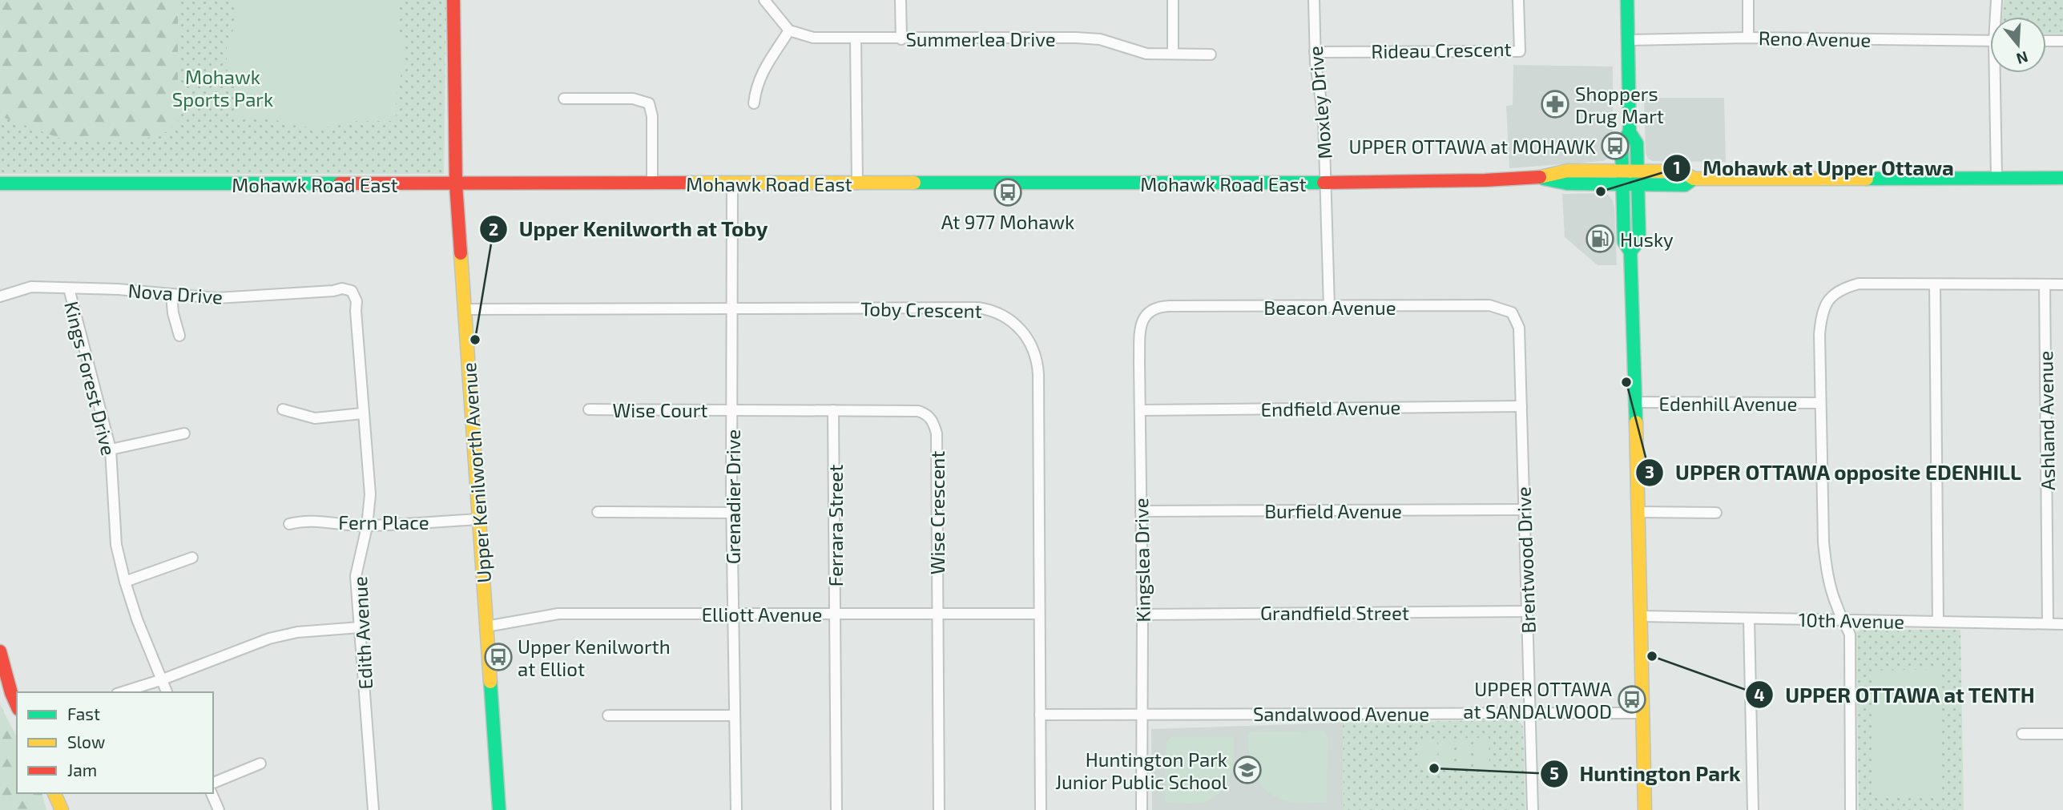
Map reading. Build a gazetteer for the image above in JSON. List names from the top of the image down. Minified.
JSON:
{"streets":{"main road":["Mohawk Road East","Upper Kenilworth Avenue"],"street":["Summerlea Drive","Reno Avenue","Rideau Crescent","Moxley Drive","Nova Drive","Beacon Avenue","Toby Crescent","Kings Forest Drive","Edenhill Avenue","Endfield Avenue","Wise Court","Ashland Avenue","Grenadier Drive","Burfield Avenue","Wise Crescent","Fern Place","Ferrara Street","Kingslea Drive","Brentwood Drive","Grandfield Street","Elliott Avenue","10th Avenue","Edith Avenue","Sandalwood Avenue"]},"crossings":[["Rideau Crescent","Moxley Drive"],["Moxley Drive","Mohawk Road East"],["Moxley Drive","Beacon Avenue"],["Mohawk Road East","Upper Kenilworth Avenue"],["Mohawk Road East","Grenadier Drive"],["Nova Drive","Kings Forest Drive"],["Nova Drive","Edith Avenue"],["Beacon Avenue","Kingslea Drive"],["Beacon Avenue","Brentwood Drive"],["Toby Crescent","Upper Kenilworth Avenue"],["Toby Crescent","Grenadier Drive"],["Toby Crescent","Elliott Avenue"],["Toby Crescent","Sandalwood Avenue"],["Endfield Avenue","Kingslea Drive"],["Endfield Avenue","Brentwood Drive"],["Wise Court","Grenadier Drive"],["Wise Court","Wise Crescent"],["Ashland Avenue","10th Avenue"],["Upper Kenilworth Avenue","Fern Place"],["Upper Kenilworth Avenue","Elliott Avenue"],["Grenadier Drive","Wise Crescent"],["Grenadier Drive","Elliott Avenue"],["Burfield Avenue","Kingslea Drive"],["Burfield Avenue","Brentwood Drive"],["Wise Crescent","Ferrara Street"],["Wise Crescent","Elliott Avenue"],["Fern Place","Edith Avenue"],["Ferrara Street","Elliott Avenue"],["Kingslea Drive","Grandfield Street"],["Kingslea Drive","Sandalwood Avenue"],["Brentwood Drive","Grandfield Street"],["Brentwood Drive","Sandalwood Avenue"]],"parks":["Mohawk Sports Park"],"places":{"pharmacy":["Shoppers Drug Mart"],"bus stop":["UPPER OTTAWA at MOHAWK","At 977 Mohawk","Upper Kenilworth at Elliot","UPPER OTTAWA at SANDALWOOD"],"other":["Mohawk at Upper Ottawa","Upper Kenilworth at Toby","UPPER OTTAWA opposite EDENHILL","UPPER OTTAWA at TENTH","Huntington Park"],"fuel station":["Husky"],"school or university":["Huntington Park Junior Public School"]},"legend":["Fast","Slow","Jam"],"north":"bottom"}
